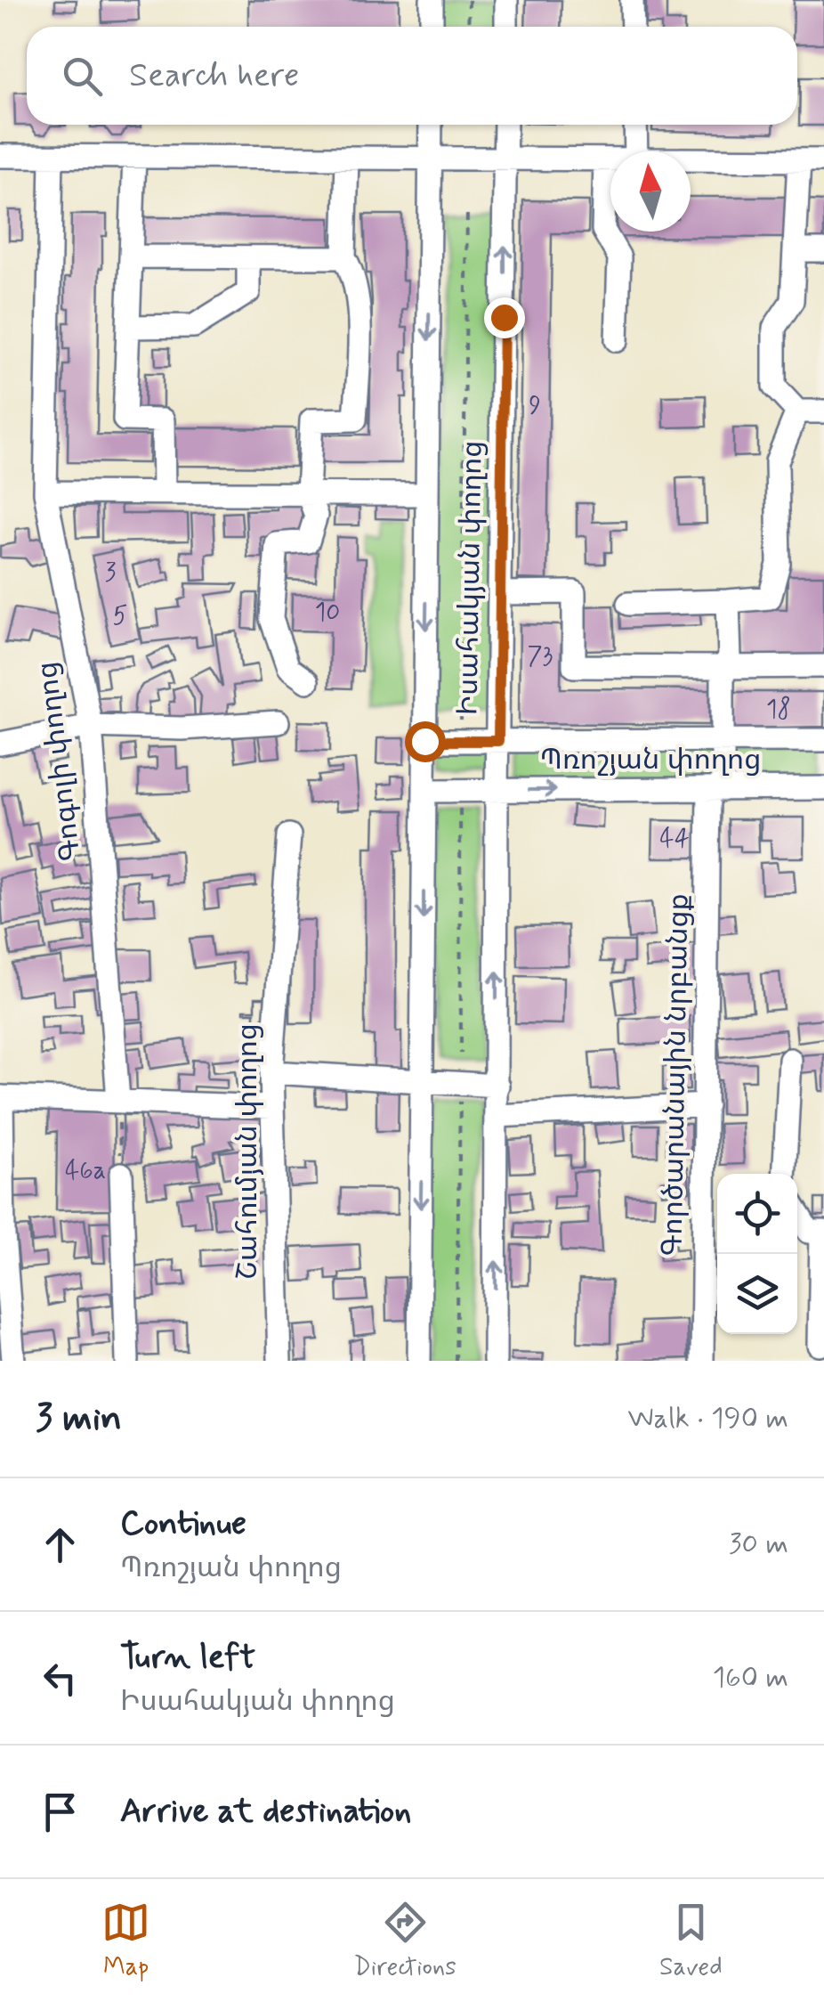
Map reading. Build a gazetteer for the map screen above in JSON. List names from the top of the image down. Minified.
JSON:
{"streets":{"street":["Իսահակյան փողոց","Պռոշյան փողոց","Գոգոլի փողոց","Գործարանային նրբանցք","Շահումյան փողոց"]},"crossings":[["Իսահակյան փողոց","Պռոշյան փողոց"],["Պռոշյան փողոց","Գործարանային նրբանցք"]],"house_numbers":["9","3","10","5","73","18","44","46a"],"north":"top","page":{"search":"Search here","heading":["3 min","Walk · 190 m"],"list":[["Continue","Պռոշյան փողոց","30 m"],["Turn left","Իսահակյան փողոց","160 m"],"Arrive at destination"],"nav":["Map","Directions","Saved"]}}
